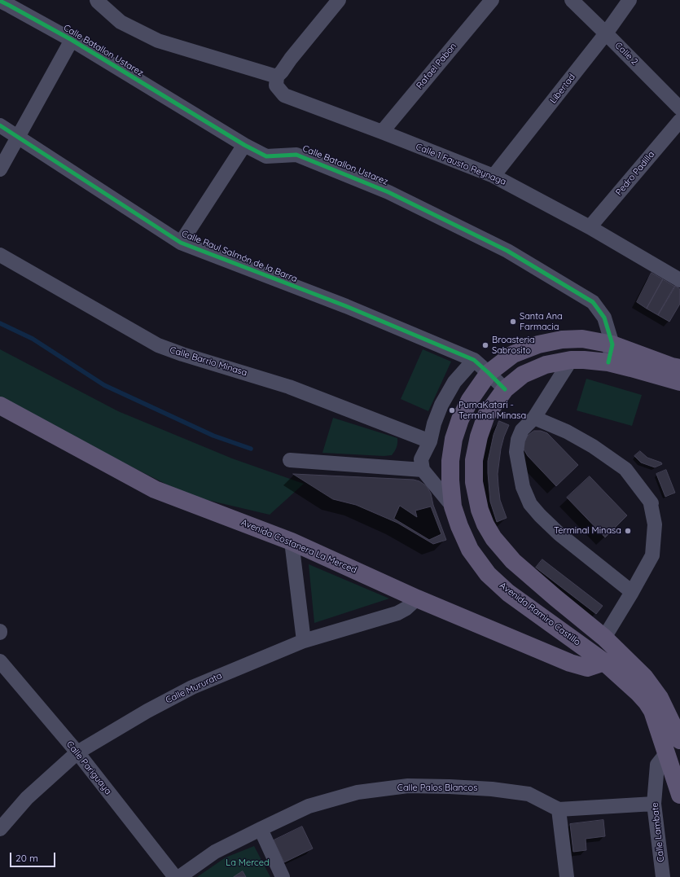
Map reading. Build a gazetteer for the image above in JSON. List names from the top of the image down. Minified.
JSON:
{"streets":{"main road":["Avenida Costanera La Merced","Avenida Ramiro Castillo"],"street":["Calle Batallon Ustarez","Calle 2","Rafael Pabon","Libertad","Calle 1 Fausto Reynaga","Pedro Padilla","Calle Raul Salmón de la Barra","Calle Barrio Minasa","Calle Mururata","Calle Pariguaya","Calle Palos Blancos","Calle Lambate"]},"crossings":[["Calle Batallon Ustarez","Avenida Ramiro Castillo"],["Calle 2","Libertad"],["Rafael Pabon","Calle 1 Fausto Reynaga"],["Libertad","Calle 1 Fausto Reynaga"],["Calle 1 Fausto Reynaga","Pedro Padilla"],["Calle Raul Salmón de la Barra","Avenida Ramiro Castillo"],["Avenida Costanera La Merced","Avenida Ramiro Castillo"],["Avenida Costanera La Merced","Calle Mururata"],["Avenida Ramiro Castillo","Calle Lambate"],["Calle Mururata","Calle Pariguaya"],["Calle Palos Blancos","Calle Lambate"]],"parks":["La Merced"],"places":["Santa Ana Farmacia","Broasteria Sabrosito","PumaKatari - Terminal Minasa","Terminal Minasa"],"scale_bar":"20 m"}
